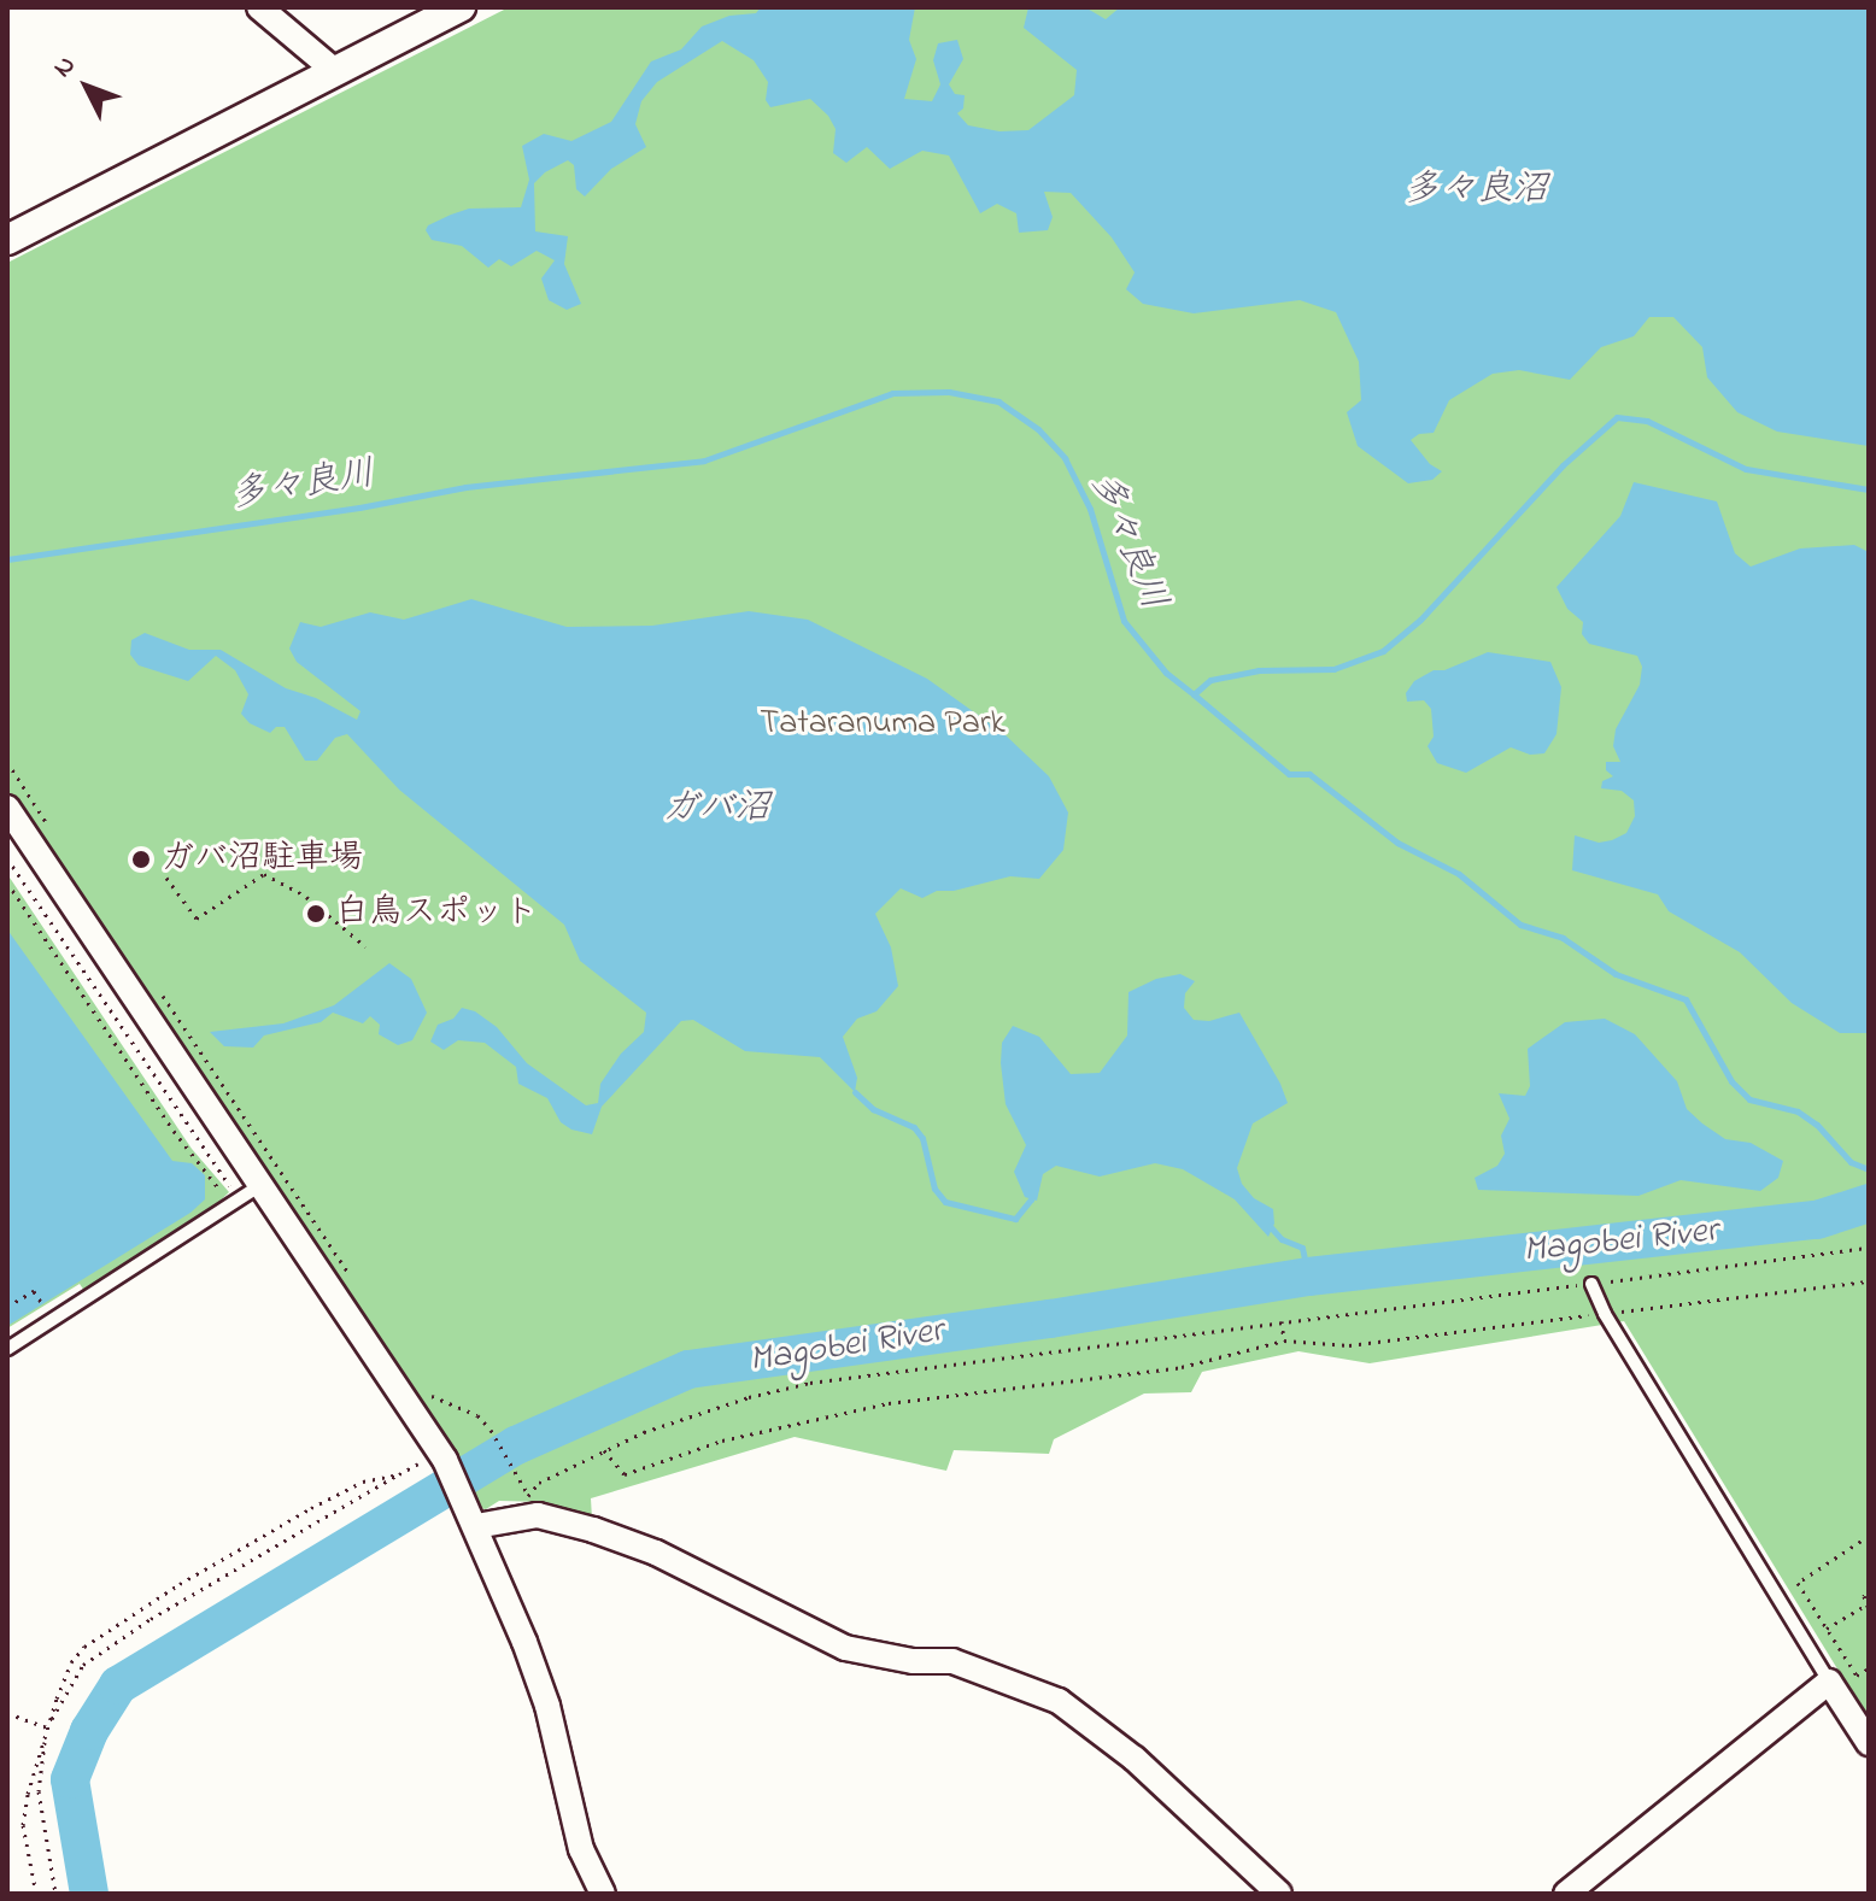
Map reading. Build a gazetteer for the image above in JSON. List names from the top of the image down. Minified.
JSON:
{"water":["多々良沼","多々良川","ガバ沼","Magobei River"],"parks":["Tataranuma Park"],"places":["ガバ沼駐車場","白鳥スポット"],"north":"top left"}
